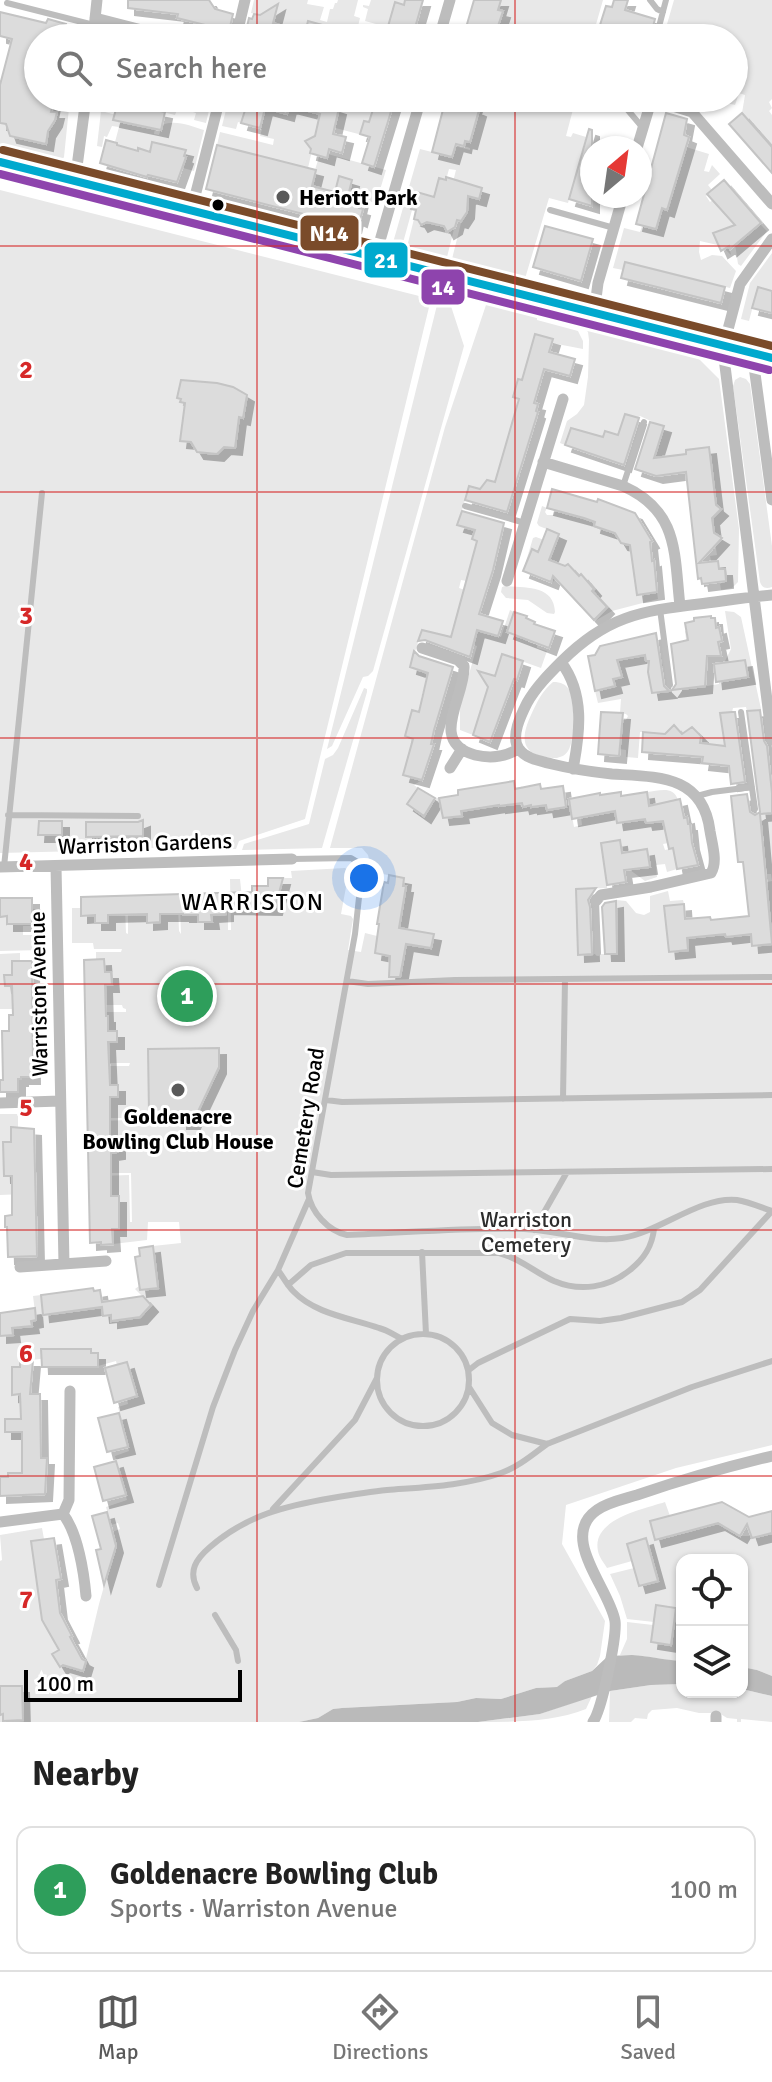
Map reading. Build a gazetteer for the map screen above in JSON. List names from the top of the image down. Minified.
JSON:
{"streets":{"street":["Warriston Gardens","Warriston Avenue"],"lane":["Cemetery Road"]},"crossings":[["Warriston Gardens","Warriston Avenue"],["Warriston Gardens","Cemetery Road"]],"districts":["WARRISTON"],"parks":["Warriston Cemetery"],"places":["Heriott Park","Goldenacre Bowling Club House"],"lines":["transit line N14","transit line 21","transit line 14"],"scale_bar":"100 m","north":"top right","page":{"search":"Search here","pins":"1","scale":"100 m","heading":"Nearby","list":[{"mark":"1","name":"Goldenacre Bowling Club","note":"Sports · Warriston Avenue","value":"100 m"}],"nav":["Map","Directions","Saved"]},"grid":{"rows":["2","3","4","5","6","7"]}}
